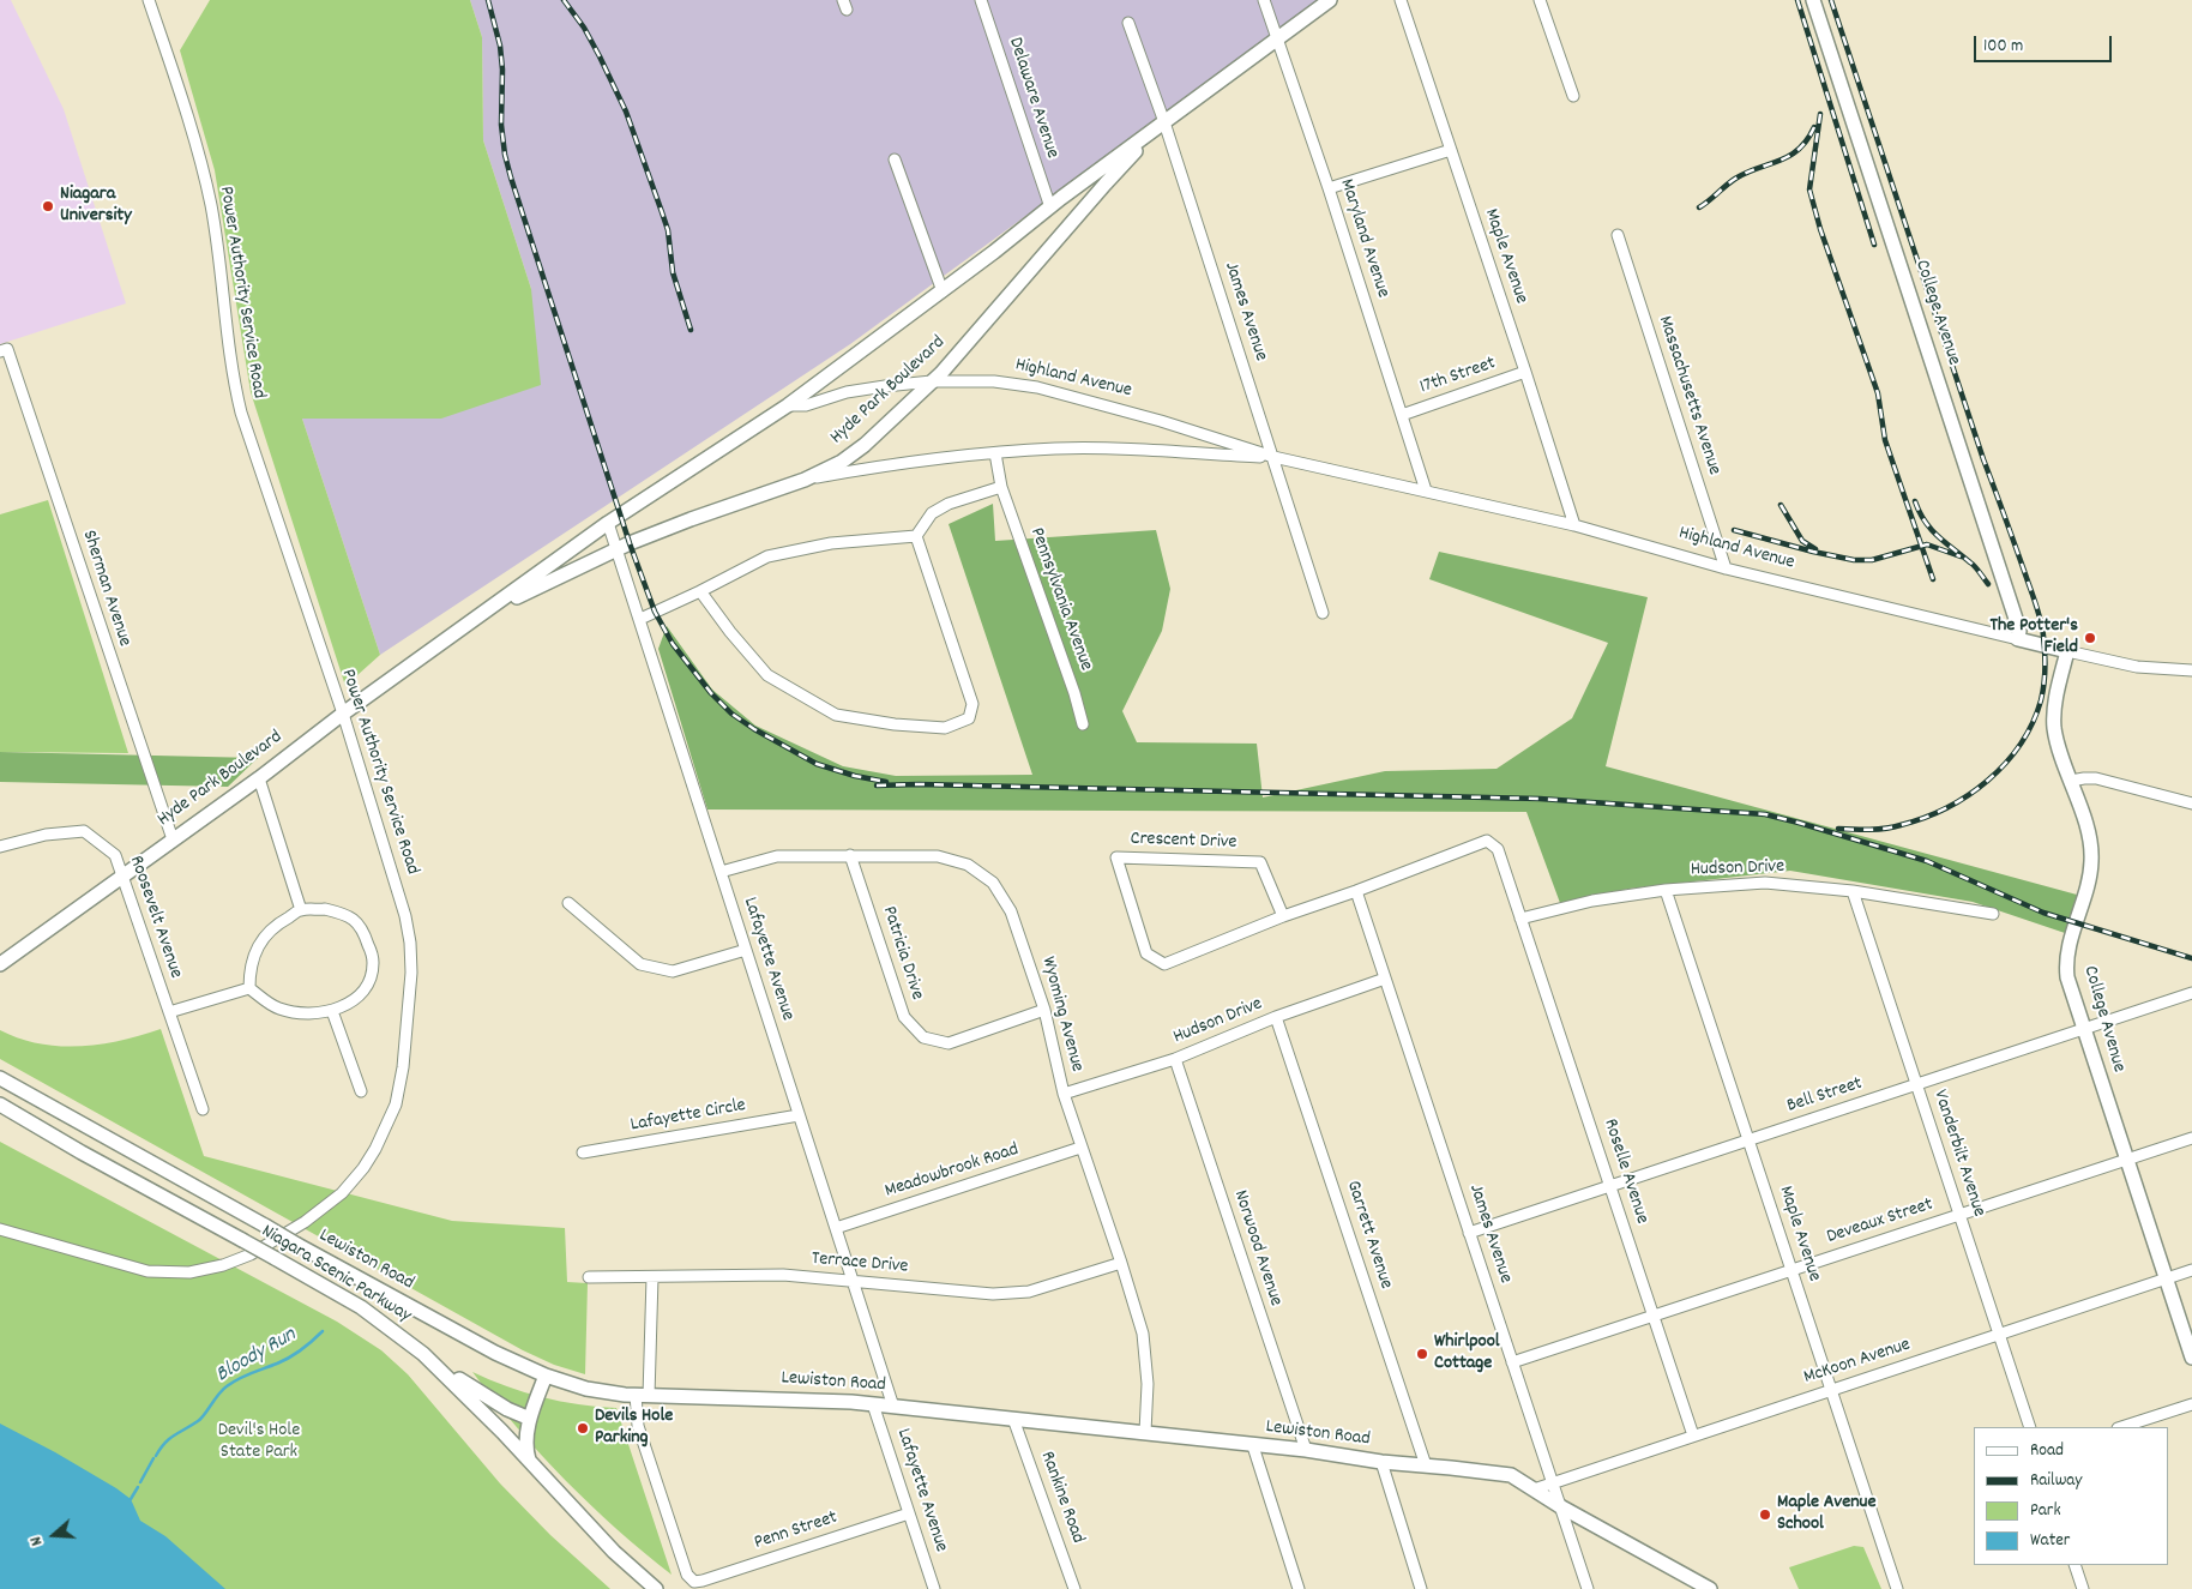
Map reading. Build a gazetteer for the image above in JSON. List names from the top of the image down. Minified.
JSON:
{"streets":{"main road":["College Avenue","Highland Avenue","Hyde Park Boulevard","Lewiston Road","Niagara Scenic Parkway"],"street":["Delaware Avenue","Maryland Avenue","Maple Avenue","Power Authority Service Road","James Avenue","17th Street","Massachusetts Avenue","Sherman Avenue","Pennsylvania Avenue","Crescent Drive","Hudson Drive","Roosevelt Avenue","Patricia Drive","Lafayette Avenue","Wyoming Avenue","Bell Street","Lafayette Circle","Vanderbilt Avenue","Meadowbrook Road","Roselle Avenue","Deveaux Street","Garrett Avenue","Norwood Avenue","Terrace Drive","McKoon Avenue","Rankine Road","Penn Street"]},"crossings":[["Delaware Avenue","Hyde Park Boulevard"],["Maryland Avenue","17th Street"],["Maryland Avenue","Highland Avenue"],["Maryland Avenue","Hyde Park Boulevard"],["Maple Avenue","17th Street"],["Maple Avenue","Highland Avenue"],["Maple Avenue","Hudson Drive"],["Maple Avenue","Bell Street"],["Maple Avenue","Deveaux Street"],["Maple Avenue","McKoon Avenue"],["Power Authority Service Road","Hyde Park Boulevard"],["James Avenue","Highland Avenue"],["James Avenue","Hyde Park Boulevard"],["James Avenue","Crescent Drive"],["James Avenue","Hudson Drive"],["James Avenue","Bell Street"],["James Avenue","Deveaux Street"],["James Avenue","Lewiston Road"],["James Avenue","McKoon Avenue"],["College Avenue","Highland Avenue"],["College Avenue","Bell Street"],["College Avenue","Deveaux Street"],["College Avenue","McKoon Avenue"],["Highland Avenue","Hyde Park Boulevard"],["Highland Avenue","Massachusetts Avenue"],["Highland Avenue","Pennsylvania Avenue"],["Hyde Park Boulevard","Sherman Avenue"],["Hyde Park Boulevard","Roosevelt Avenue"],["Hyde Park Boulevard","Lafayette Avenue"],["Crescent Drive","Hudson Drive"],["Crescent Drive","Roselle Avenue"],["Hudson Drive","Wyoming Avenue"],["Hudson Drive","Vanderbilt Avenue"],["Hudson Drive","Roselle Avenue"],["Hudson Drive","Garrett Avenue"],["Hudson Drive","Norwood Avenue"],["Patricia Drive","Wyoming Avenue"],["Lafayette Avenue","Wyoming Avenue"],["Lafayette Avenue","Lafayette Circle"],["Lafayette Avenue","Meadowbrook Road"],["Lafayette Avenue","Lewiston Road"],["Lafayette Avenue","Terrace Drive"],["Lafayette Avenue","Penn Street"],["Wyoming Avenue","Meadowbrook Road"],["Wyoming Avenue","Lewiston Road"],["Wyoming Avenue","Terrace Drive"],["Bell Street","Vanderbilt Avenue"],["Bell Street","Roselle Avenue"],["Vanderbilt Avenue","Deveaux Street"],["Vanderbilt Avenue","McKoon Avenue"],["Roselle Avenue","Deveaux Street"],["Roselle Avenue","McKoon Avenue"],["Garrett Avenue","Lewiston Road"],["Norwood Avenue","Lewiston Road"],["Lewiston Road","McKoon Avenue"],["Lewiston Road","Rankine Road"],["Lewiston Road","Penn Street"]],"water":["Bloody Run"],"parks":["Devil's Hole State Park"],"places":["Niagara University","The Potter's Field","Whirlpool Cottage","Devils Hole Parking","Maple Avenue School"],"legend":["Road","Railway","Park","Water"],"scale_bar":"100 m","north":"left"}
